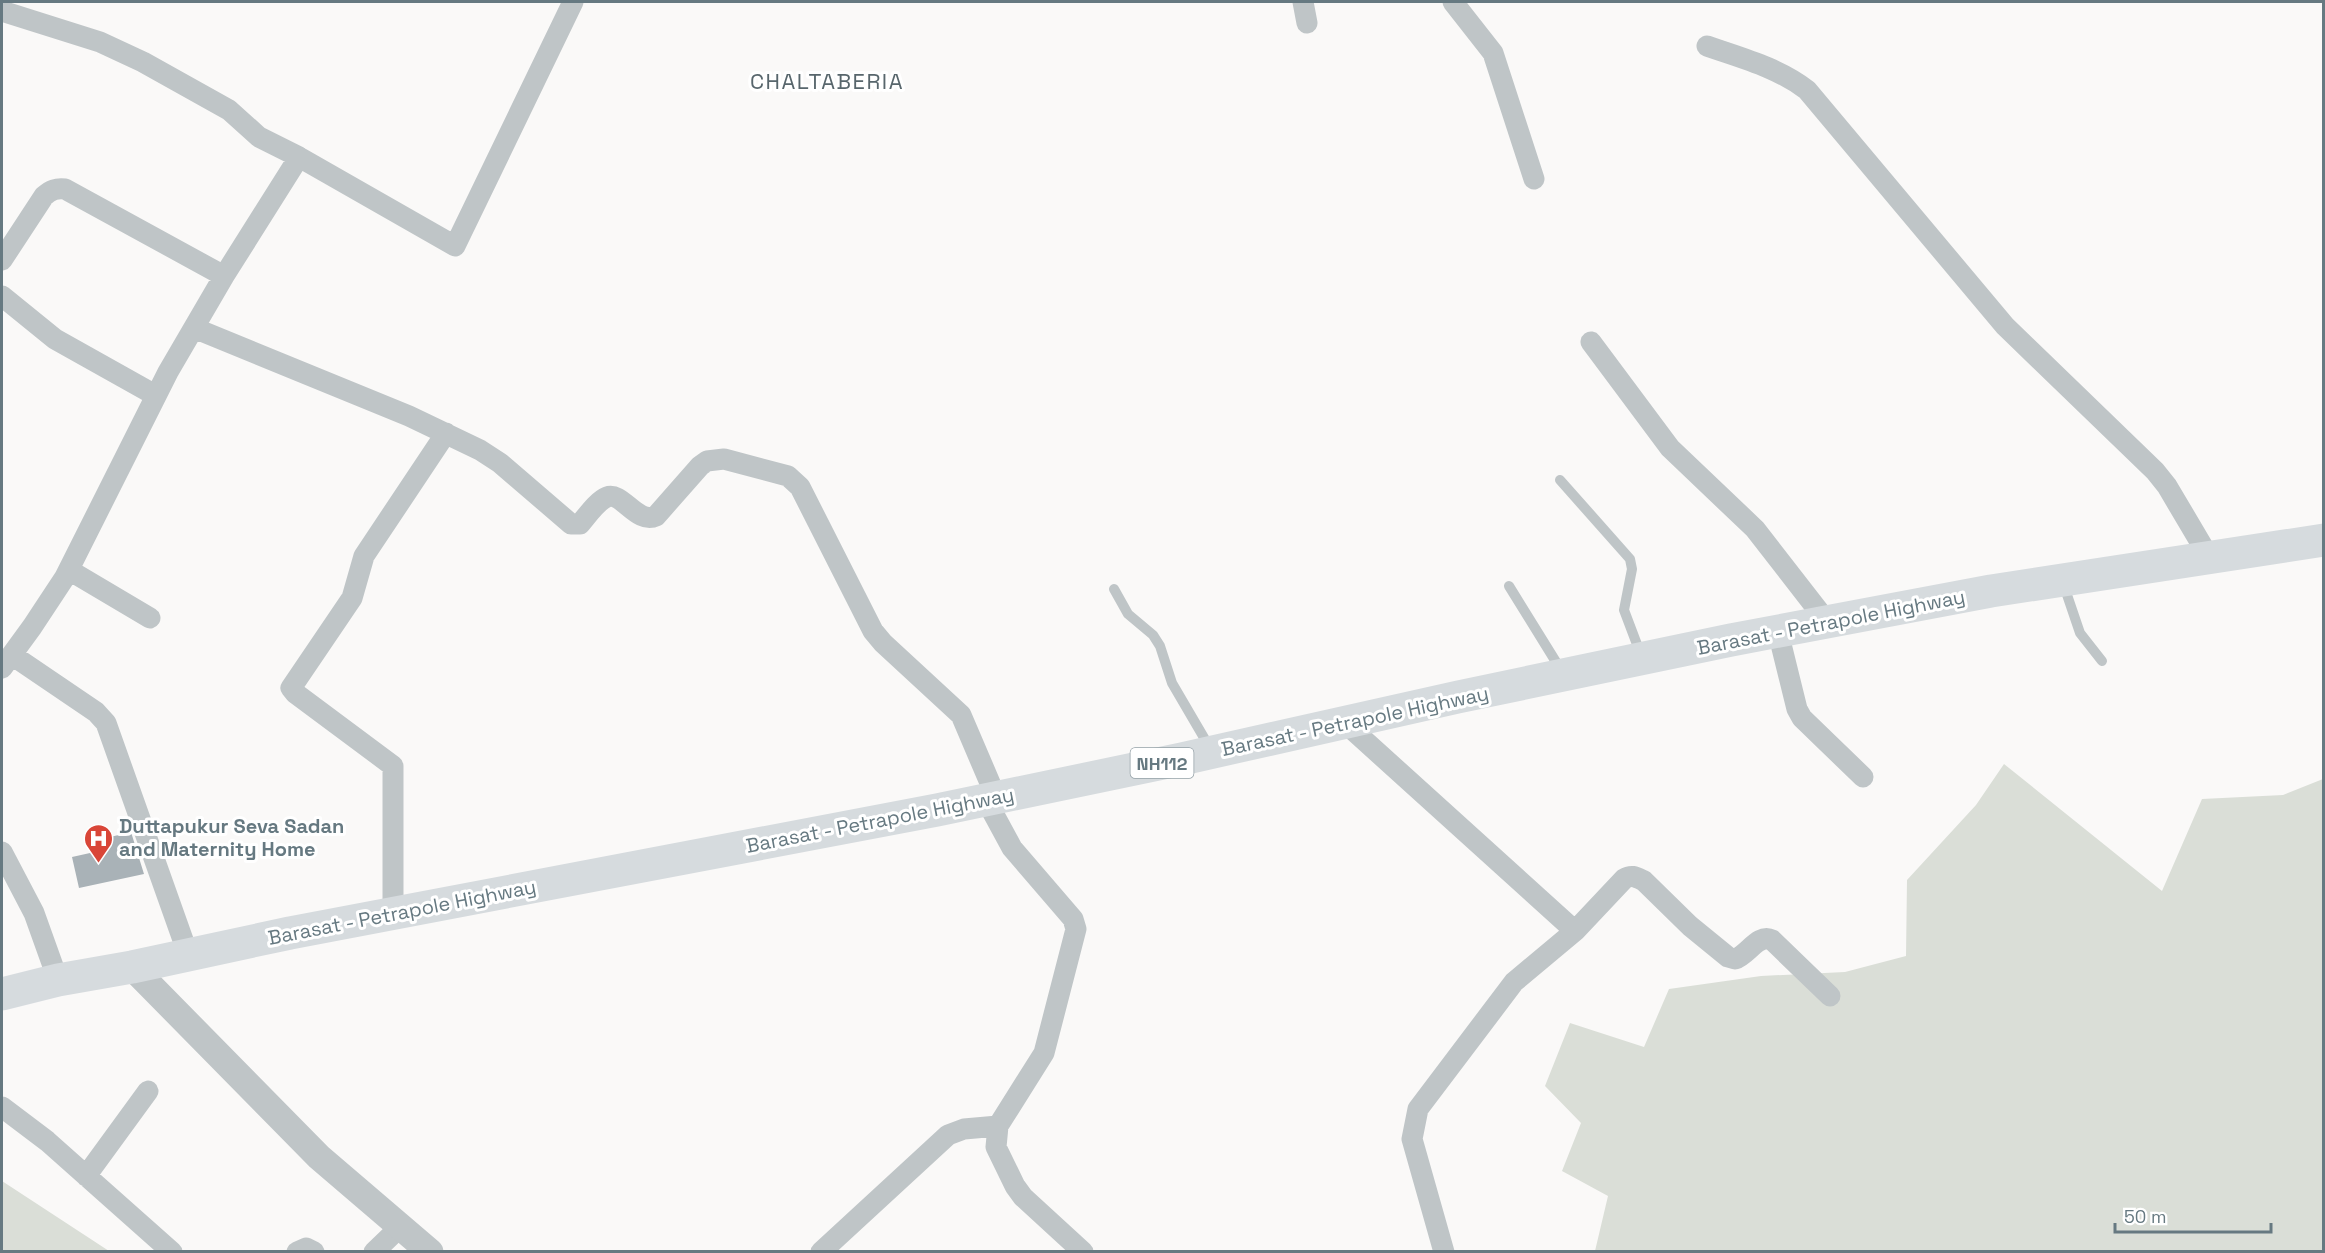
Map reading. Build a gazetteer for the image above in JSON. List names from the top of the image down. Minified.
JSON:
{"streets":{"highway":["Barasat - Petrapole Highway","NH112"]},"districts":["CHALTABERIA"],"places":{"hospital":["Duttapukur Seva Sadan and Maternity Home"]},"scale_bar":"50 m"}
